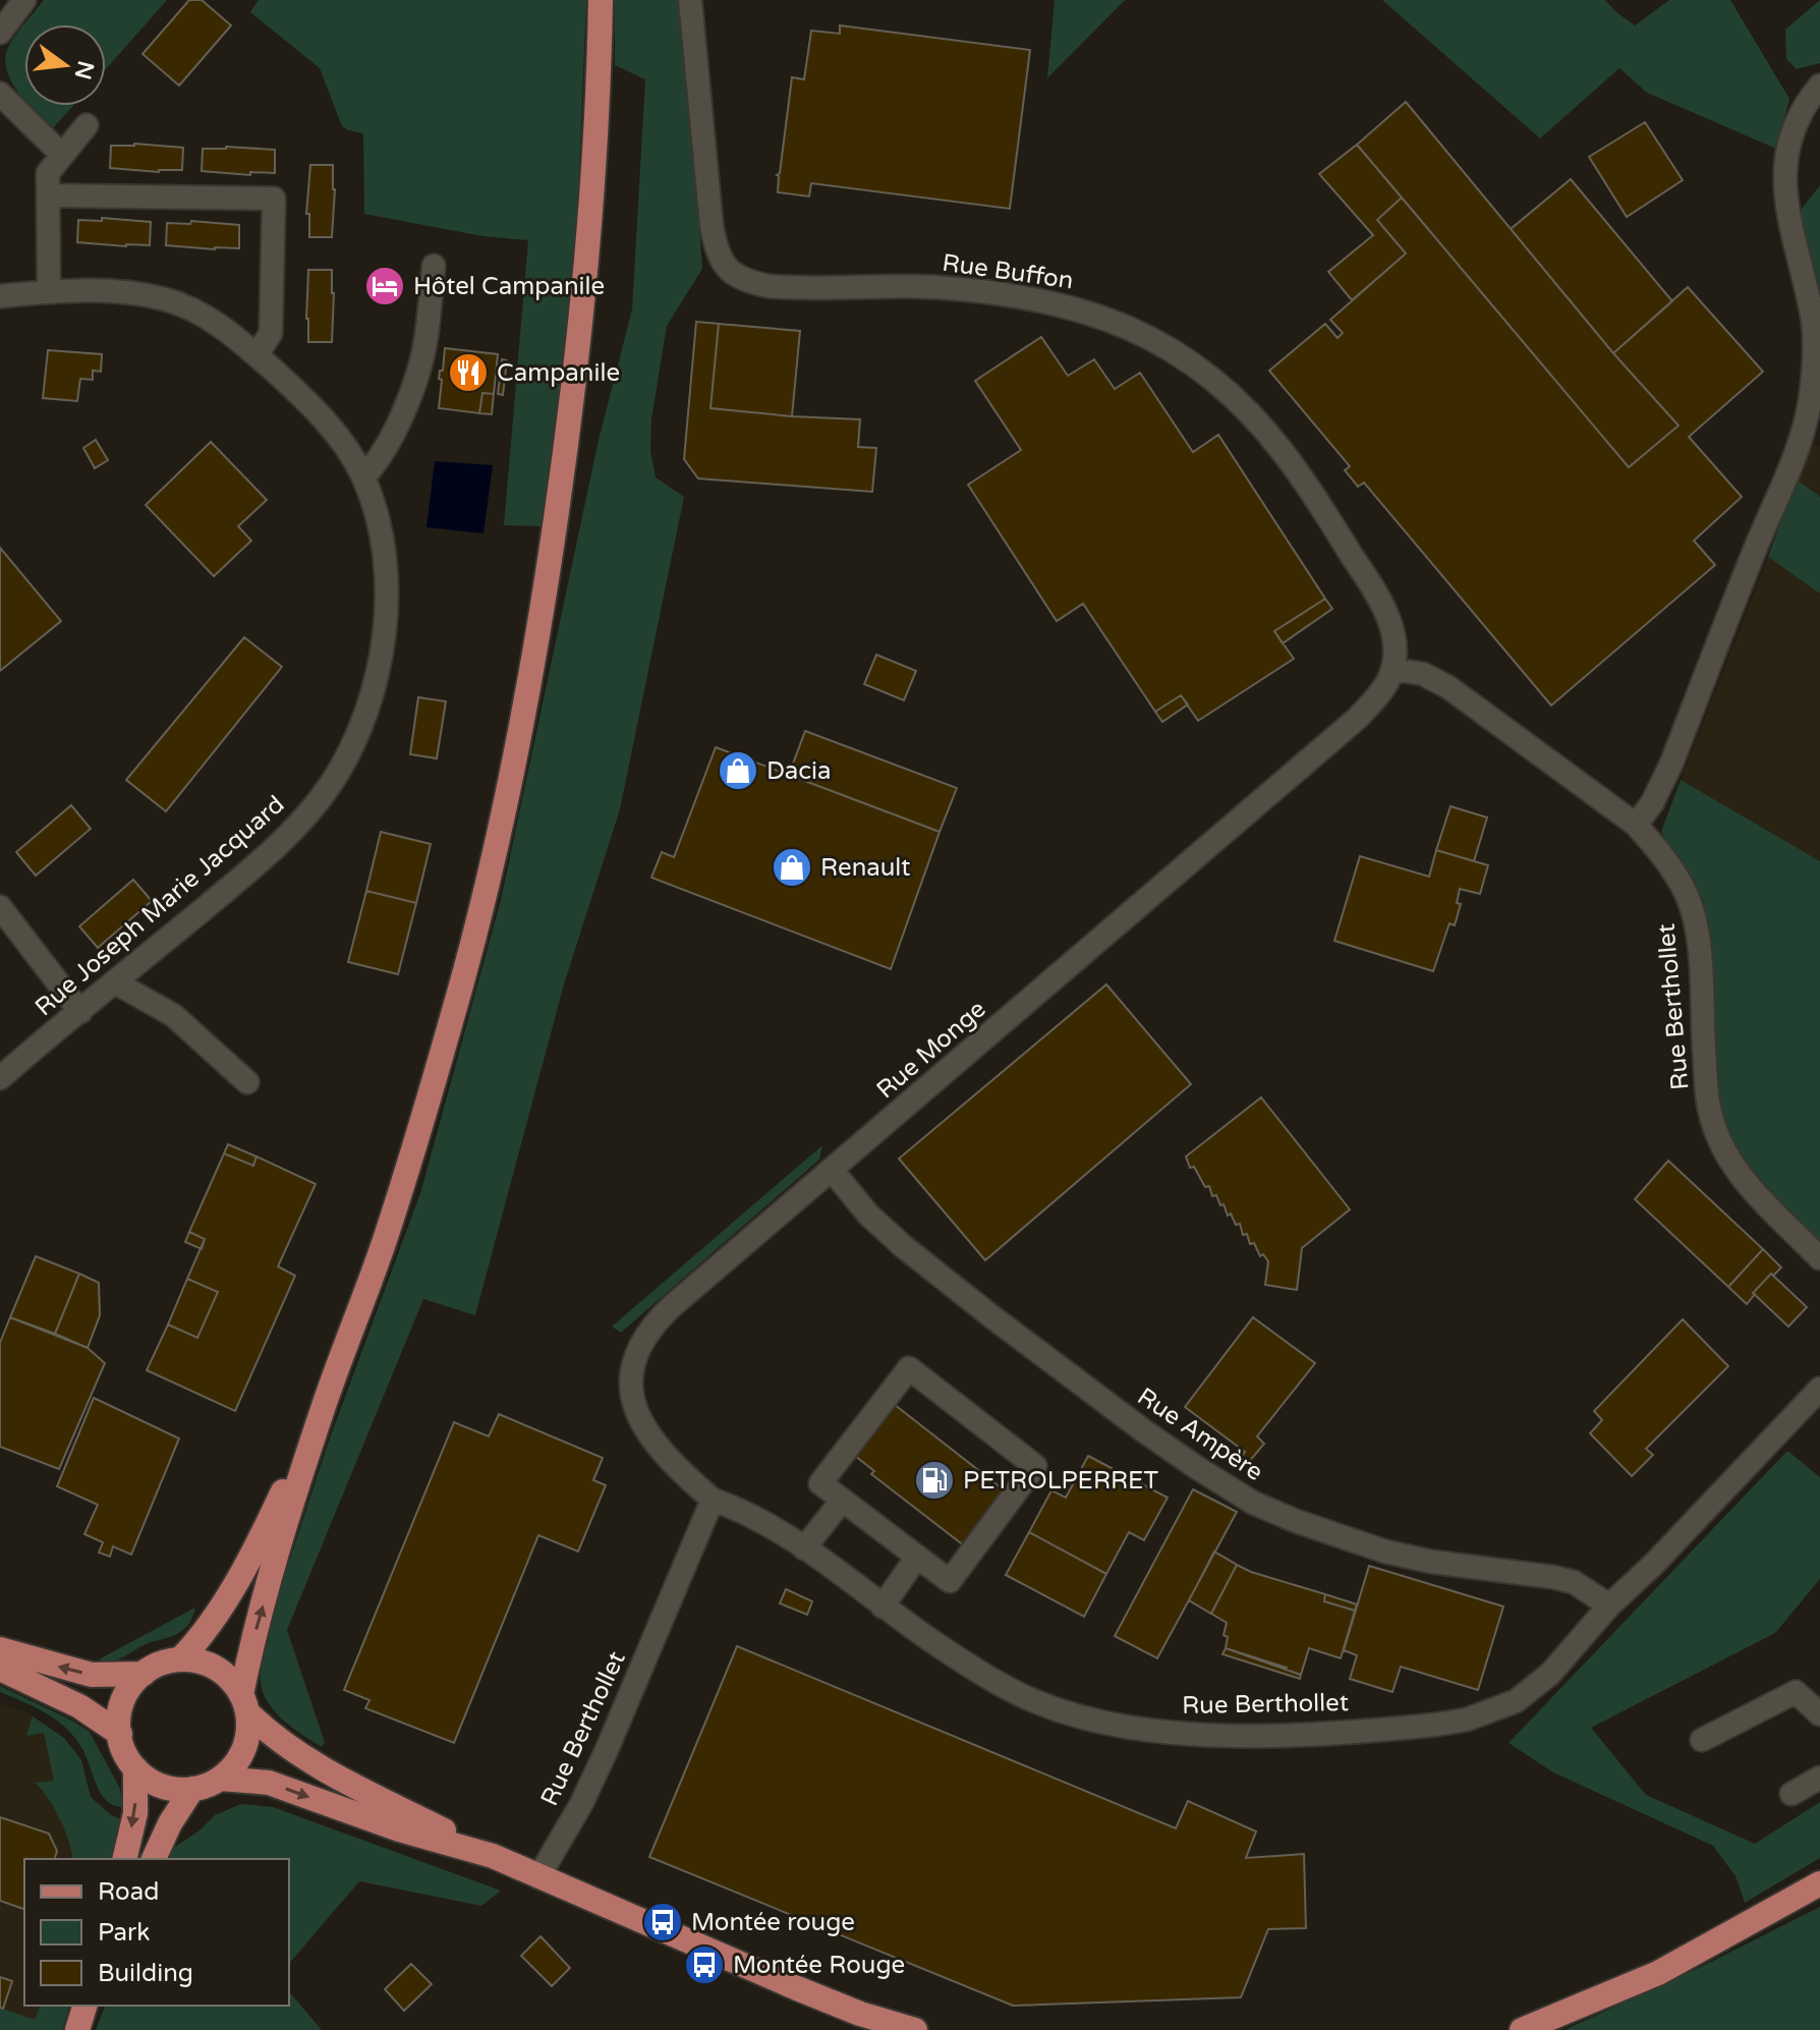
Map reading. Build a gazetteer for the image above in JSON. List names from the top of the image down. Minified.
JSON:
{"streets":{"street":["Rue Buffon","Rue Joseph Marie Jacquard","Rue Berthollet","Rue Monge","Rue Ampère"]},"crossings":[["Rue Buffon","Rue Berthollet"],["Rue Buffon","Rue Monge"],["Rue Berthollet","Rue Monge"],["Rue Berthollet","Rue Ampère"],["Rue Monge","Rue Ampère"]],"places":{"hotel":["Hôtel Campanile"],"restaurant":["Campanile"],"shop":["Dacia","Renault"],"fuel station":["PETROLPERRET"],"bus stop":["Montée rouge","Montée Rouge"]},"legend":["Road","Park","Building"],"north":"right"}
